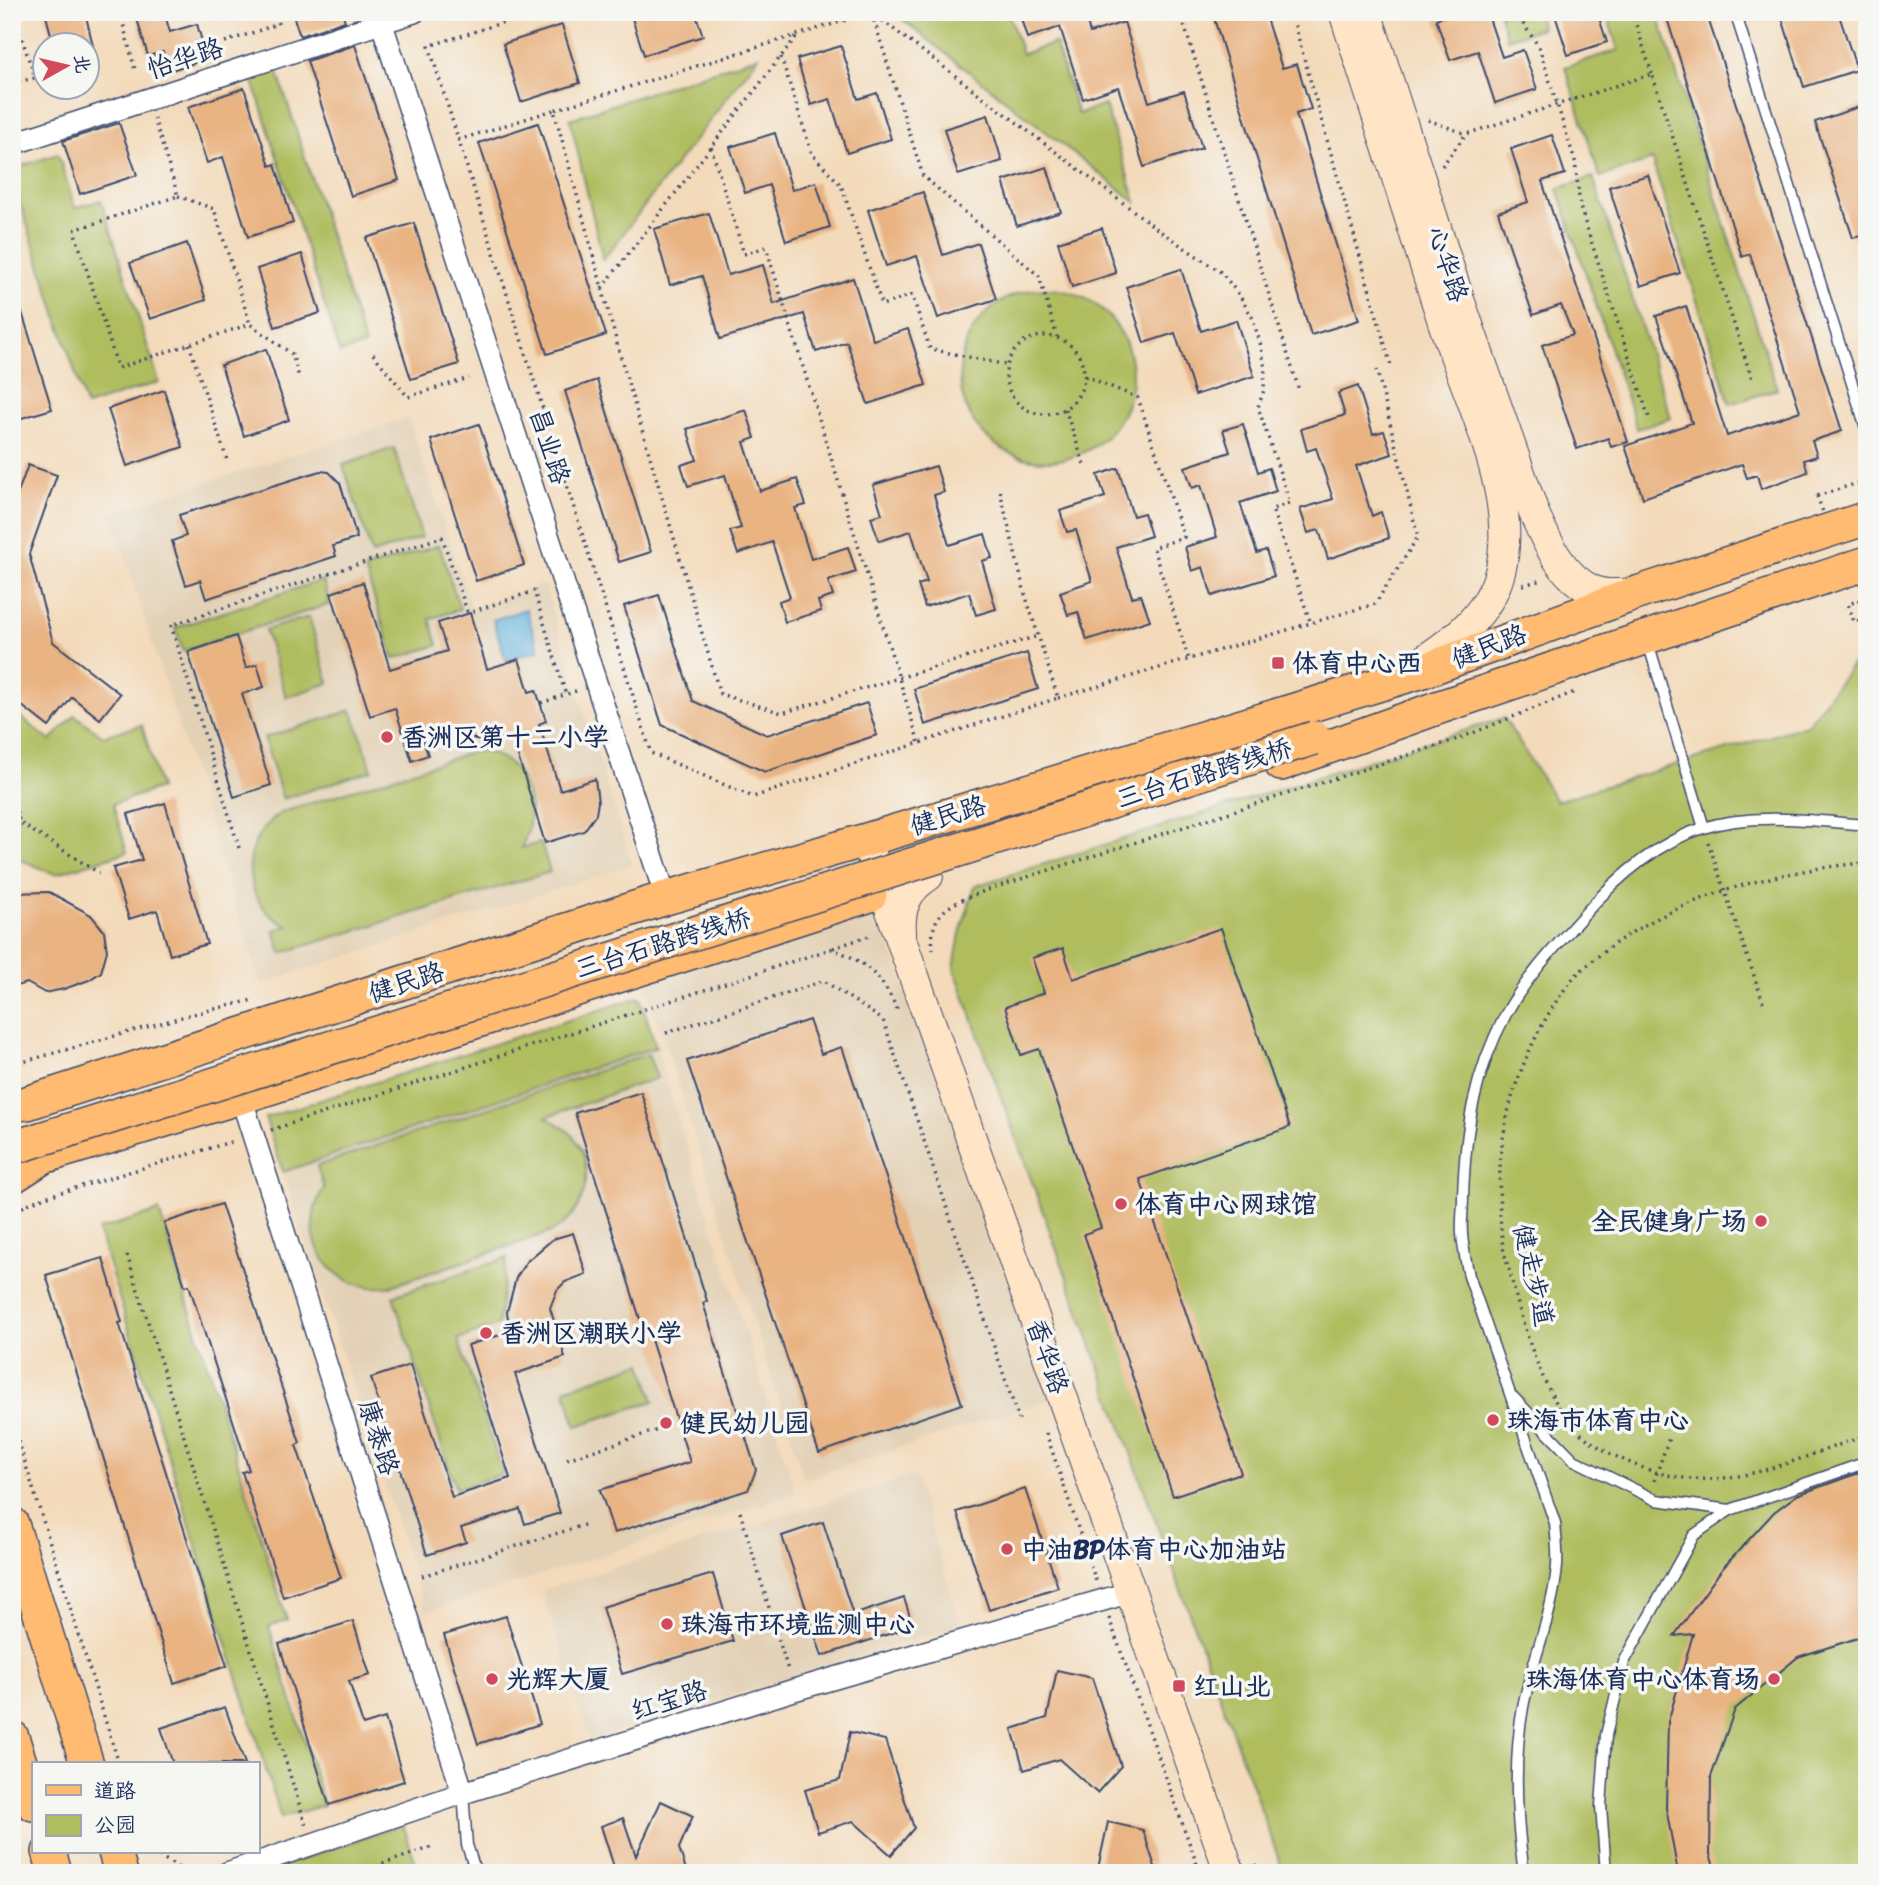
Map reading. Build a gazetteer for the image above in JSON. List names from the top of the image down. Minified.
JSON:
{"streets":{"main road":["健民路","三台石路跨线桥"],"street":["怡华路","心华路","昌业路","香华路","康泰路","红宝路"],"path":["健走步道"]},"crossings":[["怡华路","昌业路"],["心华路","健民路"],["昌业路","健民路"],["健民路","三台石路跨线桥"],["健民路","香华路"],["健民路","康泰路"],["香华路","红宝路"],["康泰路","红宝路"]],"places":{"transit":["体育中心西","红山北"],"other":["香洲区第十二小学","体育中心网球馆","全民健身广场","香洲区潮联小学","珠海市体育中心","健民幼儿园","中油BP体育中心加油站","珠海市环境监测中心","光辉大厦","珠海体育中心体育场"]},"legend":["道路","公园"],"north":"right"}
